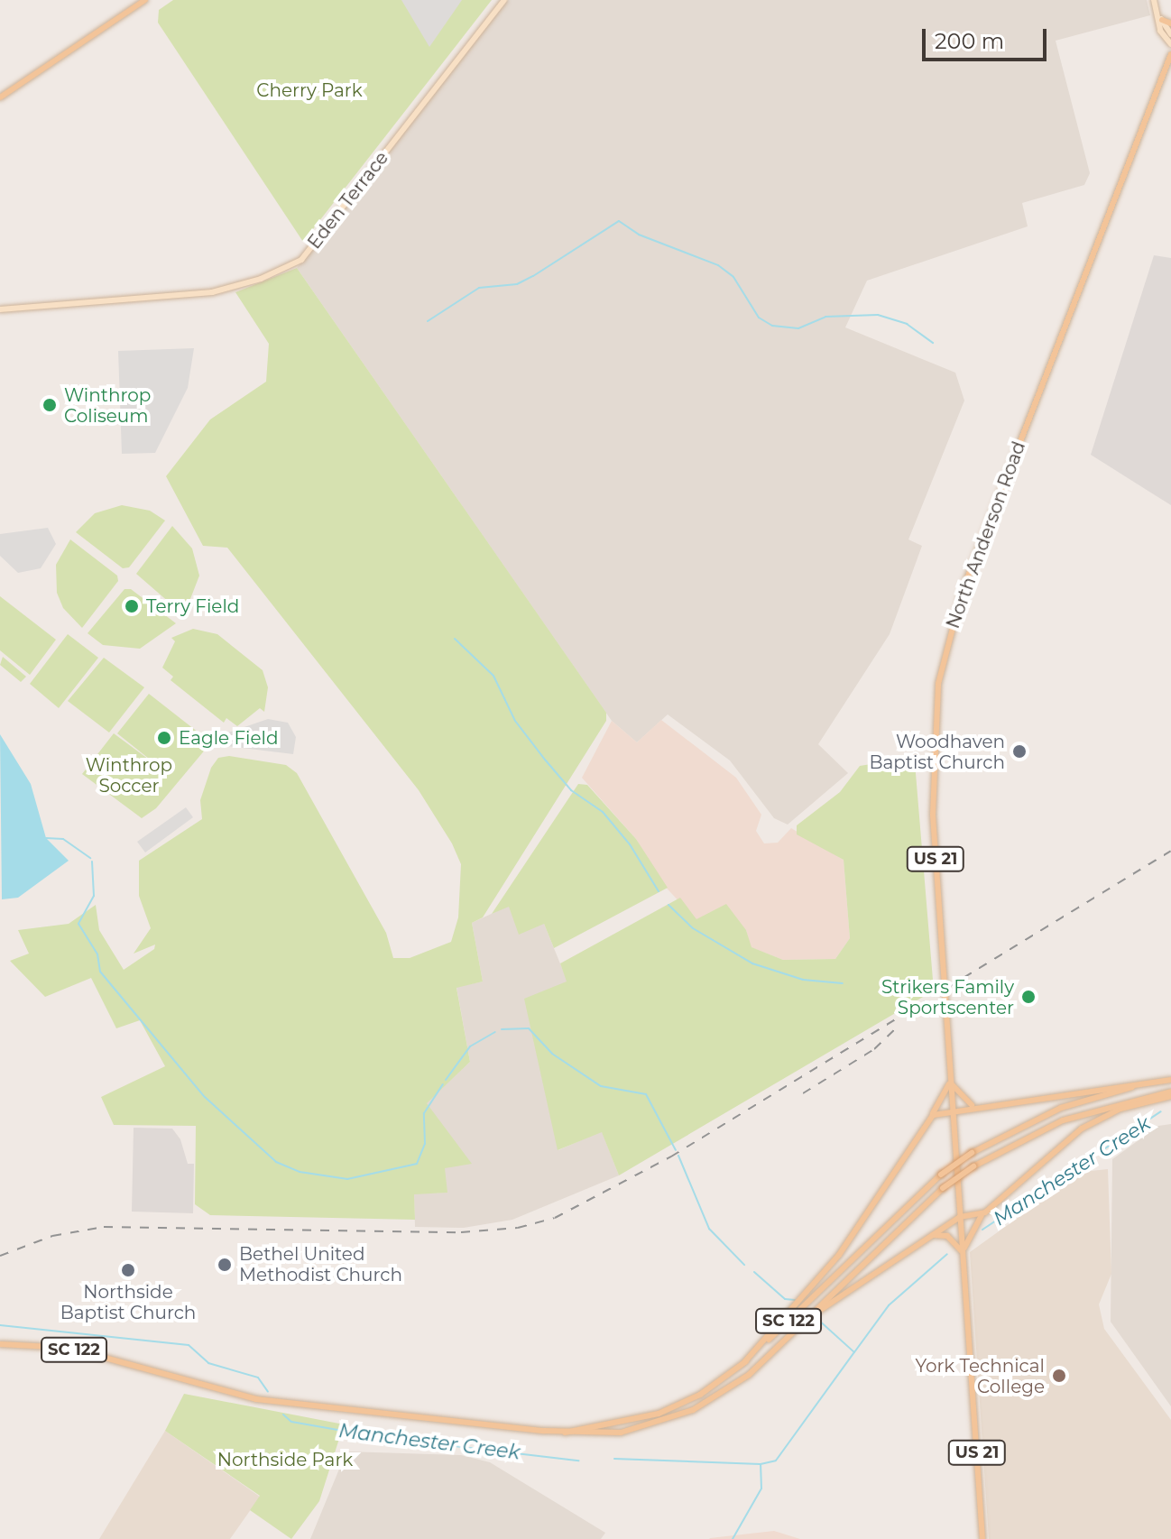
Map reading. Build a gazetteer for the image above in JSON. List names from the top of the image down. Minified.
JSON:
{"streets":{"main road":["North Anderson Road","US 21","SC 122"],"street":["Eden Terrace"]},"crossings":[["North Anderson Road","US 21"]],"water":["Manchester Creek"],"parks":["Cherry Park","Winthrop Soccer","Northside Park"],"places":["Winthrop Coliseum","Terry Field","Eagle Field","Woodhaven Baptist Church","Strikers Family Sportscenter","Bethel United Methodist Church","Northside Baptist Church","York Technical College"],"scale_bar":"200 m"}
